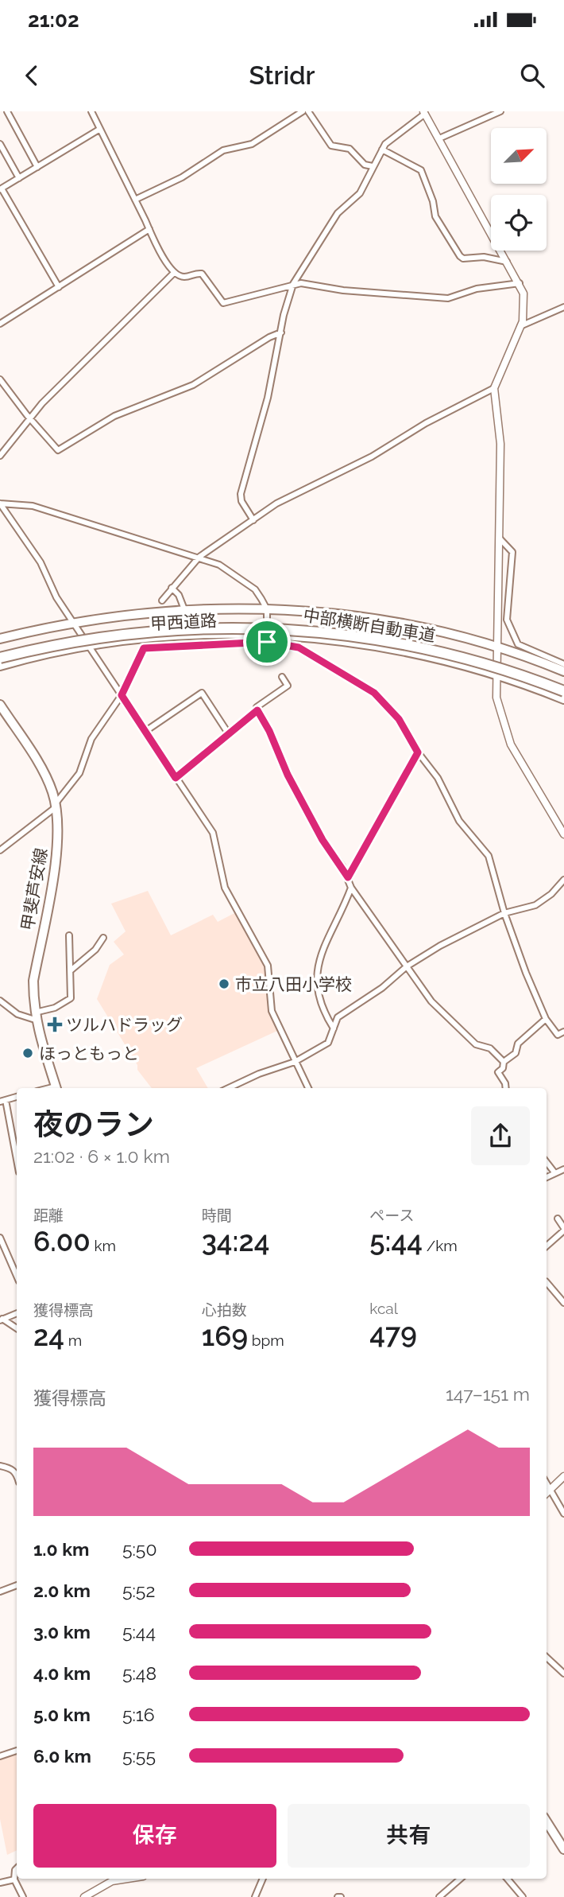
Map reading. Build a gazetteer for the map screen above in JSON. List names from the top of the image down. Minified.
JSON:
{"streets":{"highway":["中部横断自動車道"],"main road":["甲西道路","甲斐芦安線"]},"places":{"other":["市立八田小学校","ほっともっと"],"health":["ツルハドラッグ"]},"north":"top right","page":{"status":"21:02","header":"Stridr","heading":["夜のラン","21:02 · 6 × 1.0 km"],"stats":[["距離","6.00 km"],["時間","34:24"],["ペース","5:44 /km"],["獲得標高","24 m"],["心拍数","169 bpm"],["kcal","479"]],"chart":["獲得標高","147–151 m"],"list":[{"name":"1.0 km","note":"5:50"},{"name":"2.0 km","note":"5:52"},{"name":"3.0 km","note":"5:44"},{"name":"4.0 km","note":"5:48"},{"name":"5.0 km","note":"5:16"},{"name":"6.0 km","note":"5:55"}],"buttons":["保存","共有"]}}
